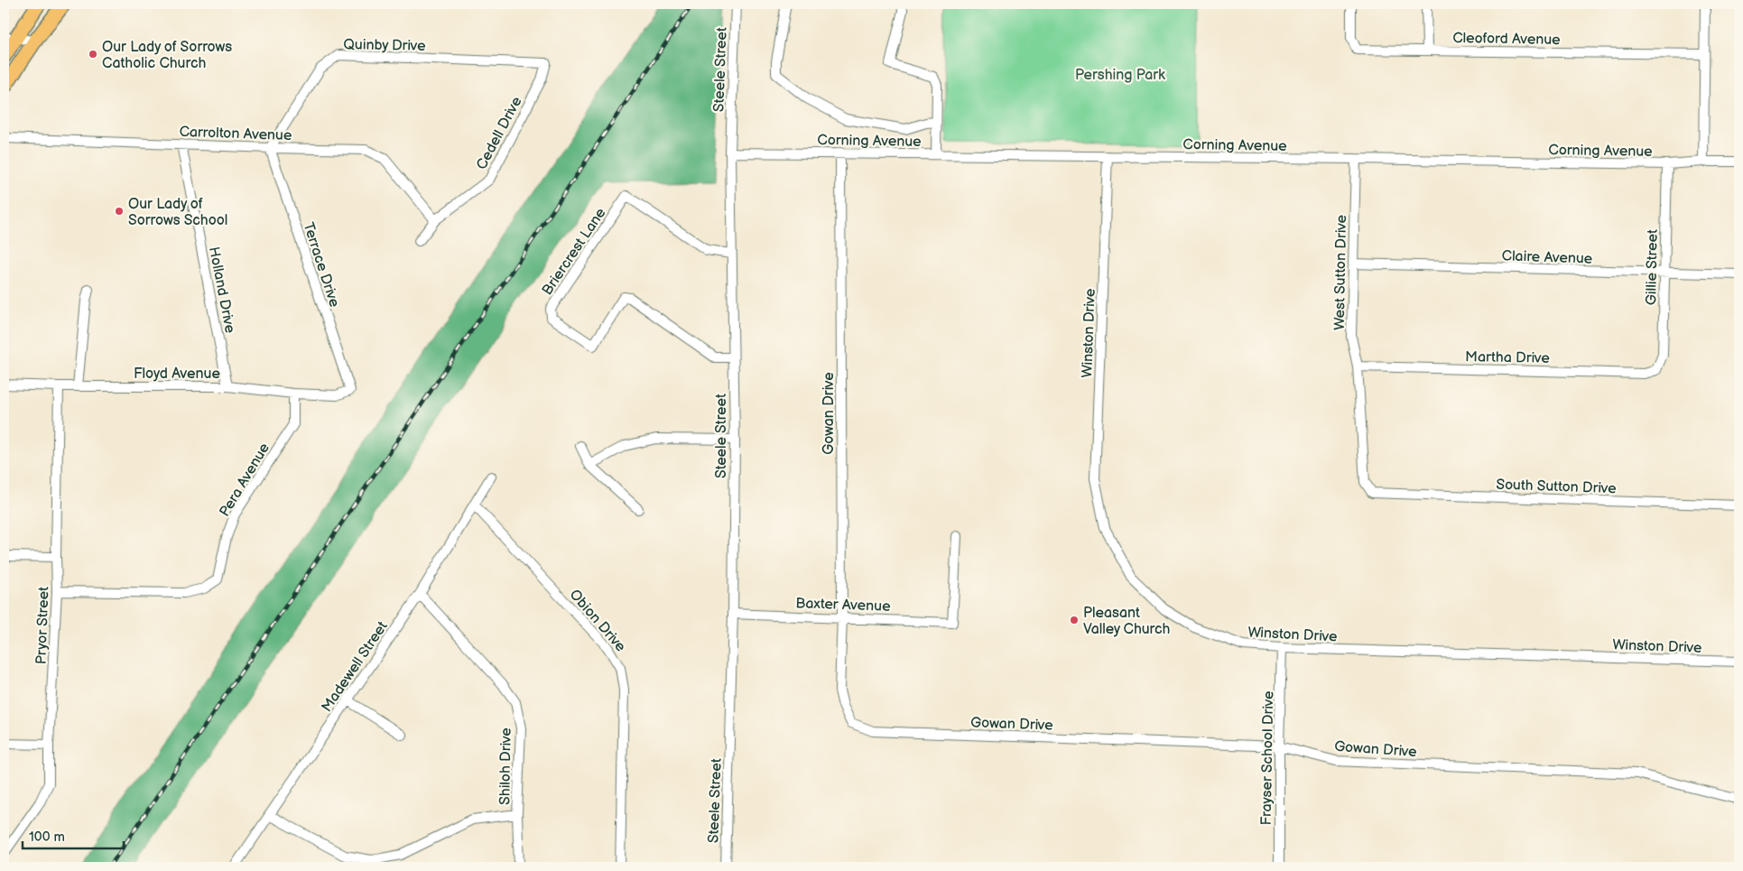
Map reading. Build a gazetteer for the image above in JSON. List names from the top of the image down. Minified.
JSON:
{"streets":{"street":["Cleoford Avenue","Quinby Drive","Steele Street","Carrolton Avenue","Cedell Drive","Corning Avenue","Briercrest Lane","Claire Avenue","Terrace Drive","Gillie Street","West Sutton Drive","Holland Drive","Winston Drive","Martha Drive","Floyd Avenue","Gowan Drive","Pera Avenue","South Sutton Drive","Baxter Avenue","Obion Drive","Pryor Street","Madewell Street","Frayser School Drive","Shiloh Drive"]},"crossings":[["Quinby Drive","Carrolton Avenue"],["Quinby Drive","Cedell Drive"],["Quinby Drive","Terrace Drive"],["Steele Street","Corning Avenue"],["Steele Street","Briercrest Lane"],["Steele Street","Baxter Avenue"],["Carrolton Avenue","Cedell Drive"],["Carrolton Avenue","Terrace Drive"],["Carrolton Avenue","Holland Drive"],["Corning Avenue","Gillie Street"],["Corning Avenue","West Sutton Drive"],["Corning Avenue","Winston Drive"],["Corning Avenue","Gowan Drive"],["Claire Avenue","Gillie Street"],["Claire Avenue","West Sutton Drive"],["Terrace Drive","Floyd Avenue"],["Gillie Street","Martha Drive"],["West Sutton Drive","Martha Drive"],["West Sutton Drive","South Sutton Drive"],["Holland Drive","Floyd Avenue"],["Winston Drive","Frayser School Drive"],["Floyd Avenue","Pera Avenue"],["Floyd Avenue","Pryor Street"],["Gowan Drive","Baxter Avenue"],["Gowan Drive","Frayser School Drive"],["Pera Avenue","Pryor Street"],["Obion Drive","Madewell Street"],["Madewell Street","Shiloh Drive"]],"parks":["Pershing Park"],"places":["Our Lady of Sorrows Catholic Church","Our Lady of Sorrows School","Pleasant Valley Church"],"scale_bar":"100 m"}
